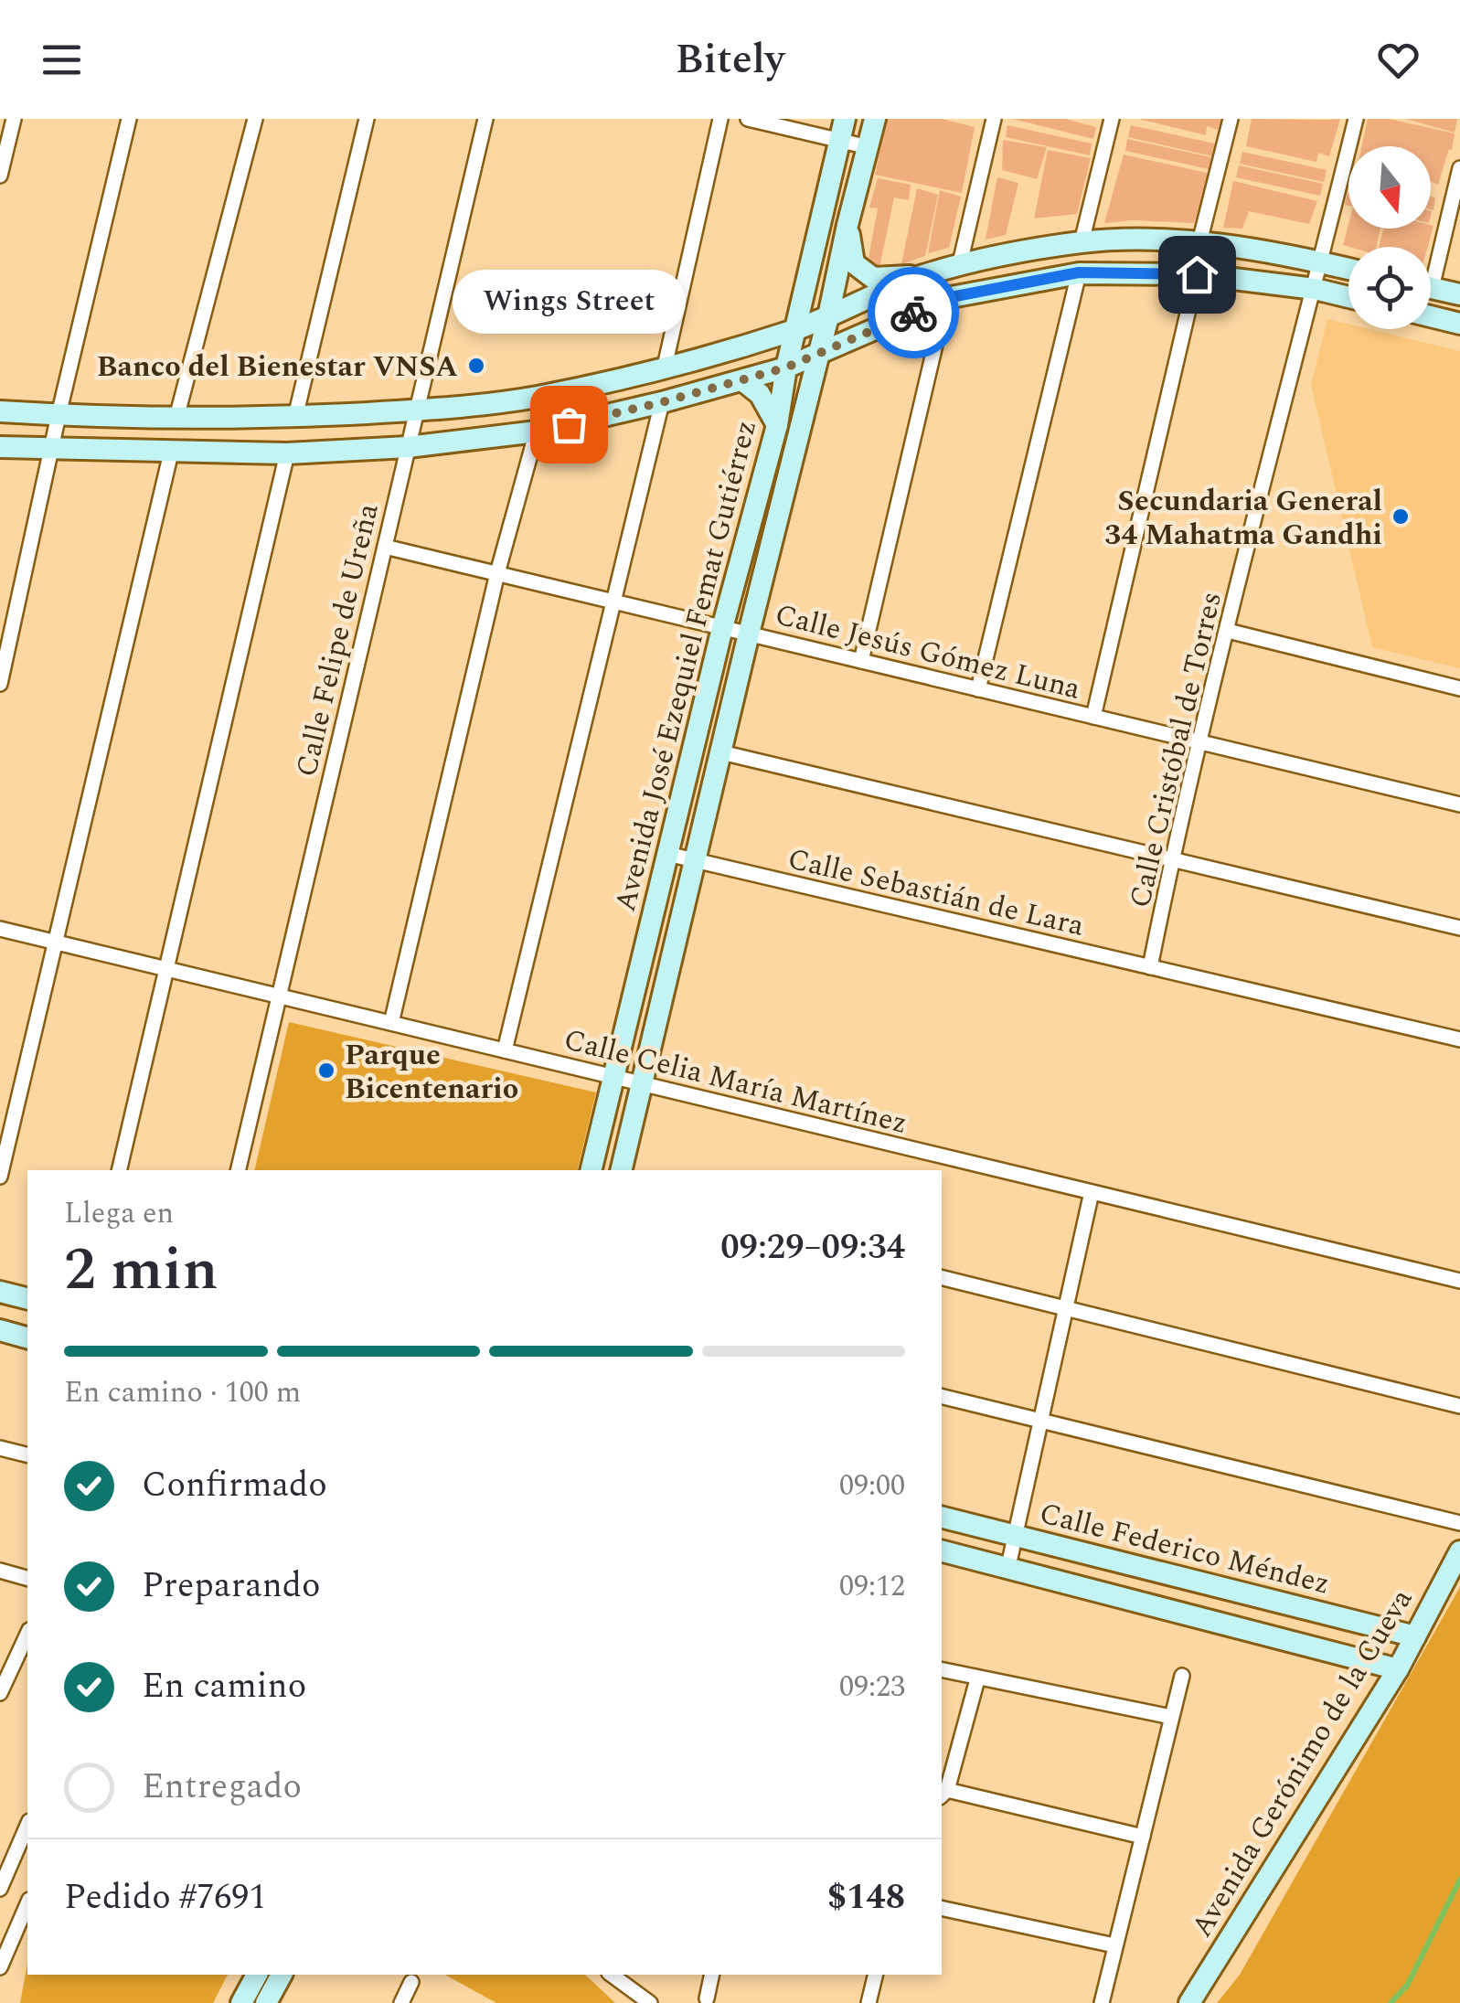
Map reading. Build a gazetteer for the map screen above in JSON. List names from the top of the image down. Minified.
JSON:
{"streets":{"street":["Calle Felipe de Ureña","Calle Jesús Gómez Luna","Avenida José Ezequiel Femat Gutiérrez","Calle Cristóbal de Torres","Calle Sebastián de Lara","Calle Celia María Martínez","Calle Federico Méndez","Avenida Gerónimo de la Cueva"]},"crossings":[["Calle Felipe de Ureña","Calle Jesús Gómez Luna"],["Calle Felipe de Ureña","Calle Celia María Martínez"],["Calle Jesús Gómez Luna","Avenida José Ezequiel Femat Gutiérrez"],["Calle Jesús Gómez Luna","Calle Cristóbal de Torres"],["Avenida José Ezequiel Femat Gutiérrez","Calle Sebastián de Lara"],["Avenida José Ezequiel Femat Gutiérrez","Calle Celia María Martínez"],["Calle Cristóbal de Torres","Calle Sebastián de Lara"],["Calle Federico Méndez","Avenida Gerónimo de la Cueva"]],"places":["Banco del Bienestar VNSA","Wings Street","Secundaria General 34 Mahatma Gandhi","Parque Bicentenario"],"north":"bottom","page":{"header":"Bitely","bubble":"Wings Street","heading":["2 min","Llega en","09:29–09:34"],"panel":["Pedido #7691","$148"],"bar":"En camino · 100 m","list":[["Confirmado","09:00"],["Preparando","09:12"],["En camino","09:23"],"Entregado"]}}
